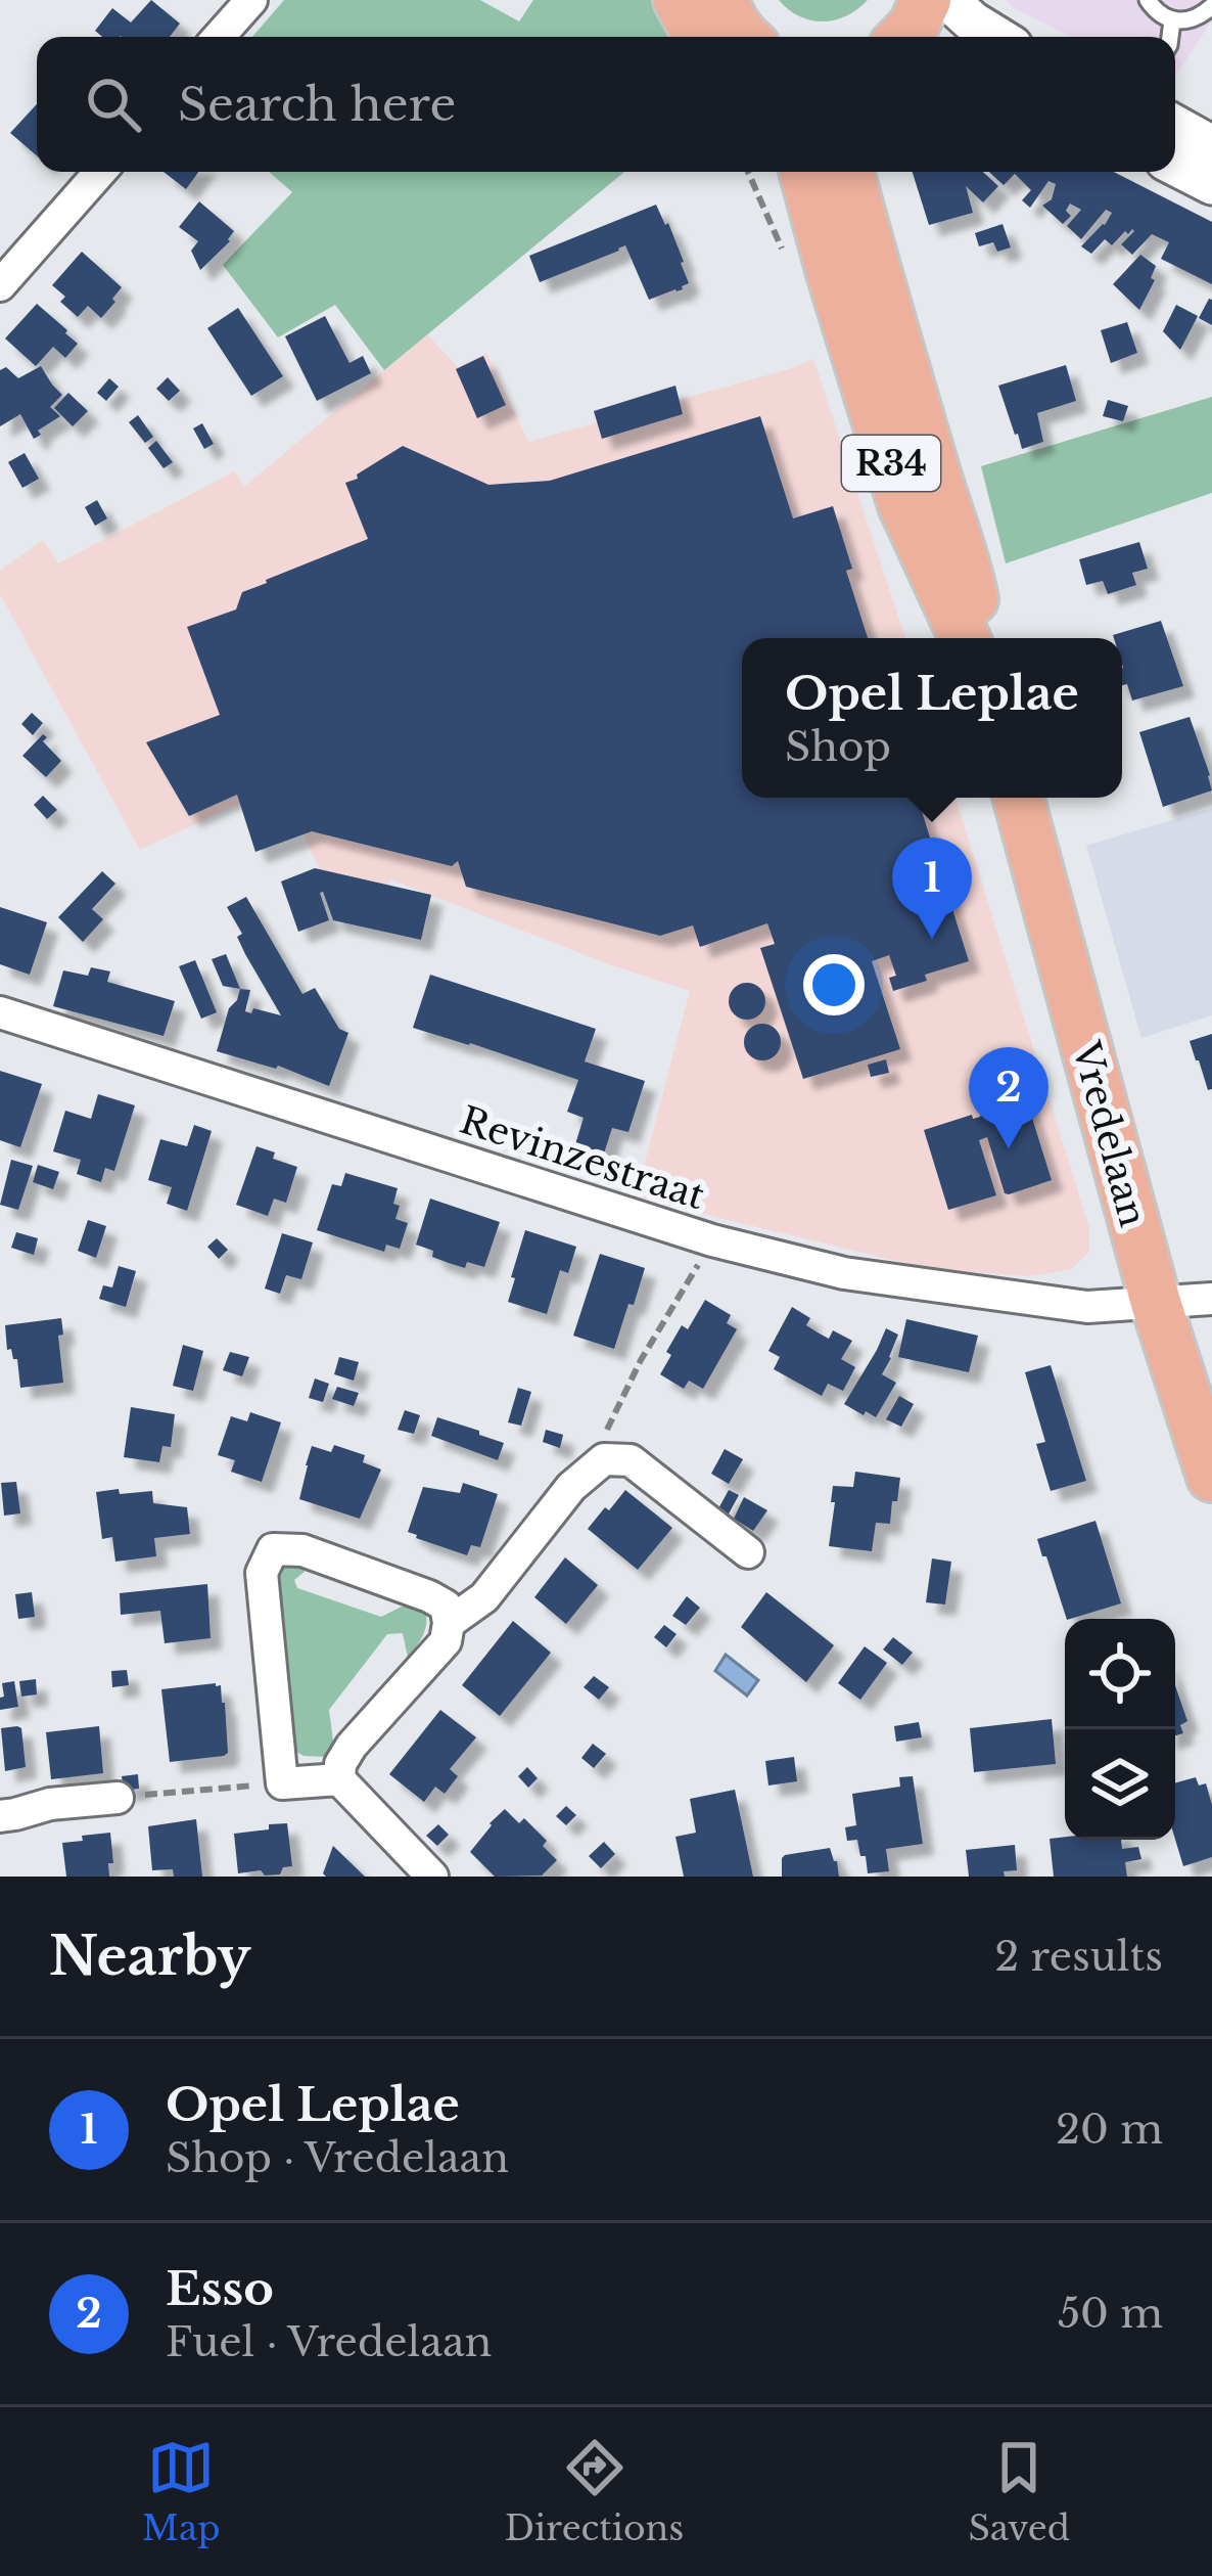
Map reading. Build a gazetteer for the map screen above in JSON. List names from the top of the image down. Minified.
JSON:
{"streets":{"main road":["R34","Vredelaan"],"street":["Revinzestraat"]},"crossings":[["Vredelaan","Revinzestraat"]],"page":{"search":"Search here","popup":["Opel Leplae","Shop"],"pins":["1","2"],"heading":["Nearby","2 results"],"list":[{"mark":"1","name":"Opel Leplae","note":"Shop · Vredelaan","value":"20 m"},{"mark":"2","name":"Esso","note":"Fuel · Vredelaan","value":"50 m"}],"nav":["Map","Directions","Saved"]}}
